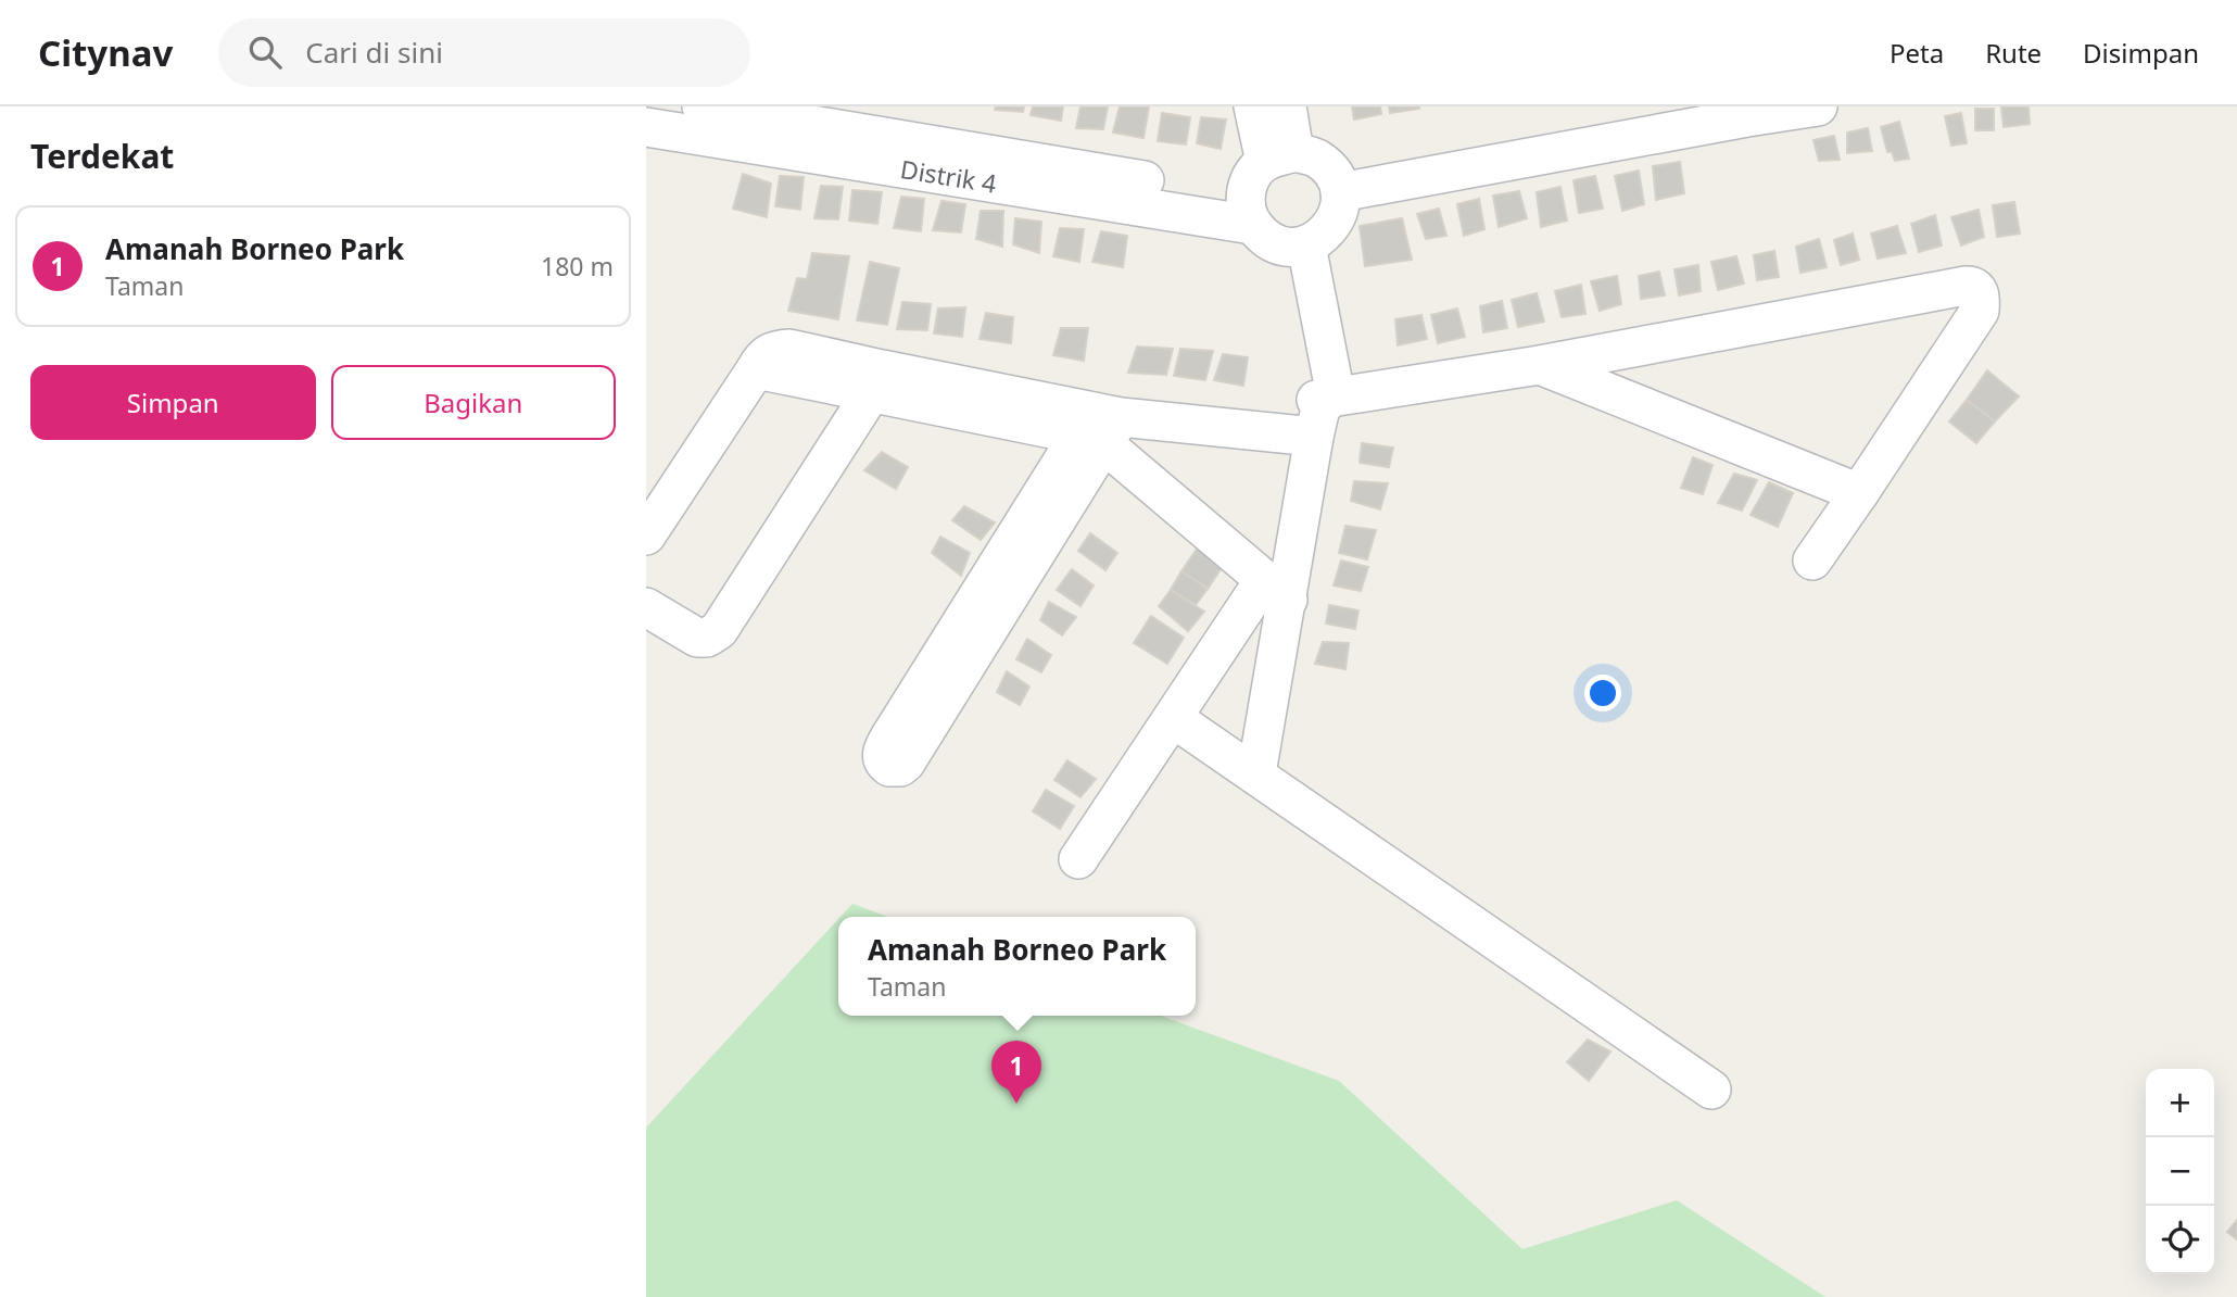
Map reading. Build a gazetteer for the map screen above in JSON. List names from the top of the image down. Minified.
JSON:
{"streets":{"street":["Distrik 4"]},"page":{"header":"Citynav","search":"Cari di sini","nav":["Peta","Rute","Disimpan"],"heading":"Terdekat","list":[{"mark":"1","name":"Amanah Borneo Park","note":"Taman","value":"180 m"}],"buttons":["Simpan","Bagikan"],"popup":["Amanah Borneo Park","Taman"],"pins":"1","map_buttons":["+","−"]}}
